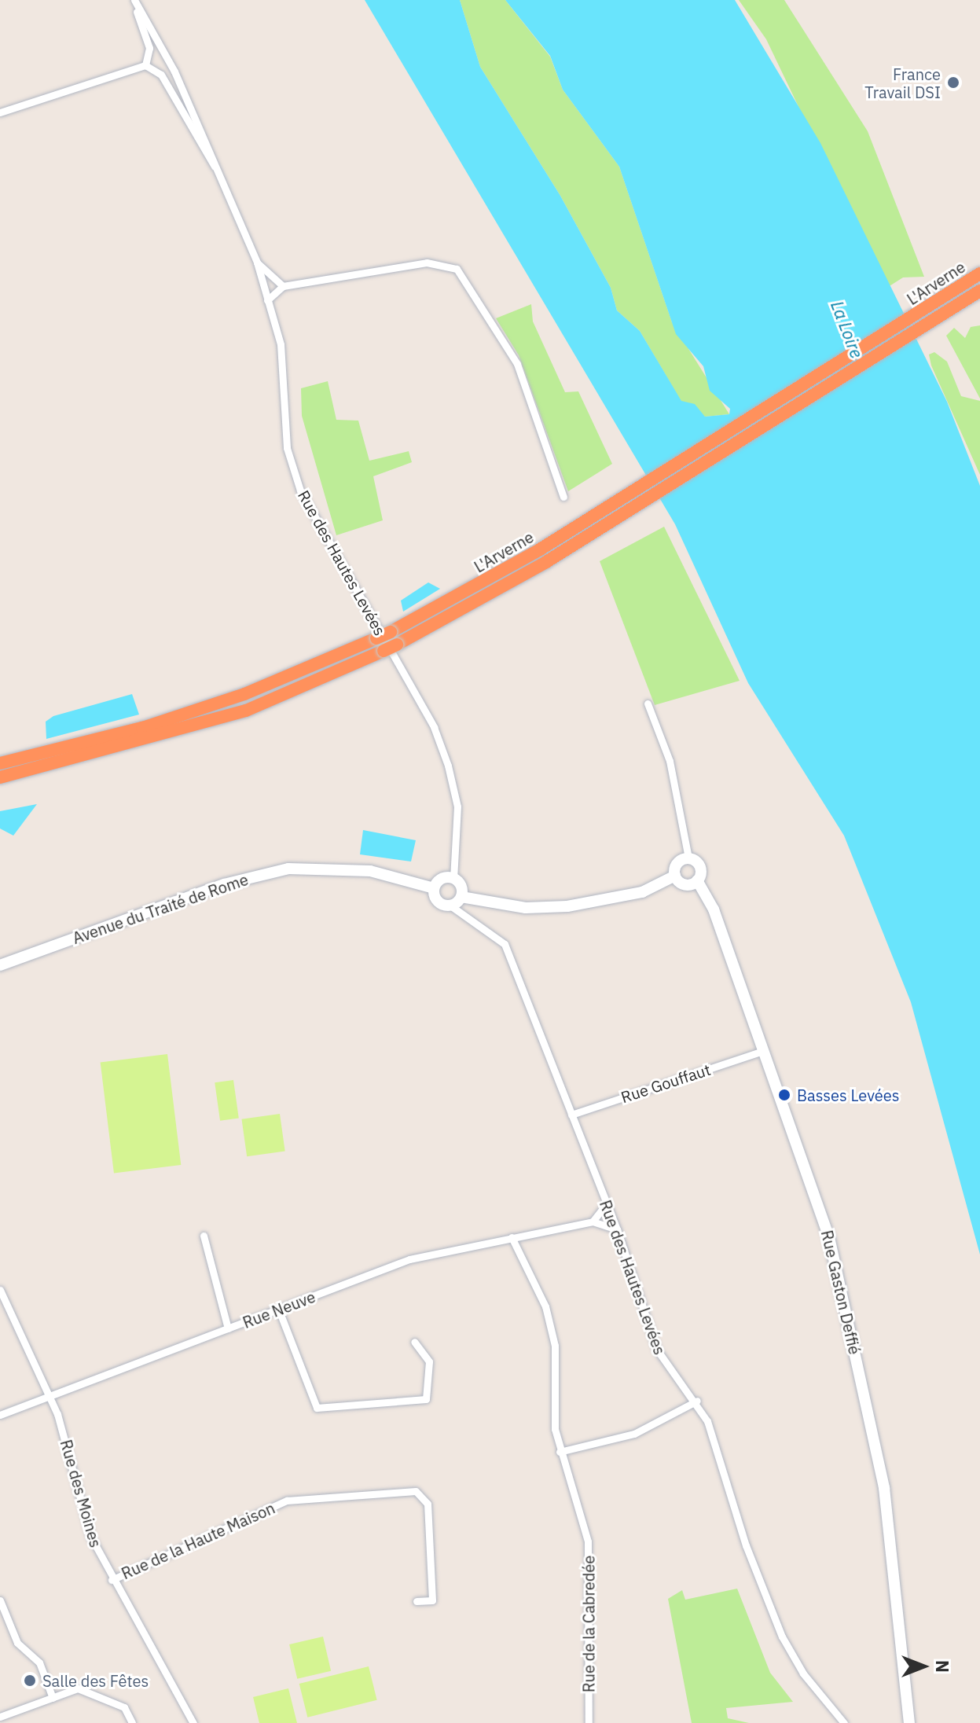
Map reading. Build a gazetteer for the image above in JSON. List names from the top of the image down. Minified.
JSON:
{"streets":{"highway":["L'Arverne"],"main road":["Avenue du Traité de Rome","Rue Gaston Deffié"],"street":["Rue des Hautes Levées","Rue Gouffaut","Rue Neuve","Rue des Moines","Rue de la Haute Maison","Rue de la Cabredée"]},"crossings":[["Rue des Hautes Levées","Avenue du Traité de Rome"],["Rue des Hautes Levées","Rue Gouffaut"],["Rue Gouffaut","Rue Gaston Deffié"],["Rue Neuve","Rue des Moines"],["Rue Neuve","Rue de la Cabredée"],["Rue des Moines","Rue de la Haute Maison"]],"water":["La Loire"],"places":["France Travail DSI","Basses Levées","Salle des Fêtes"],"north":"right"}
